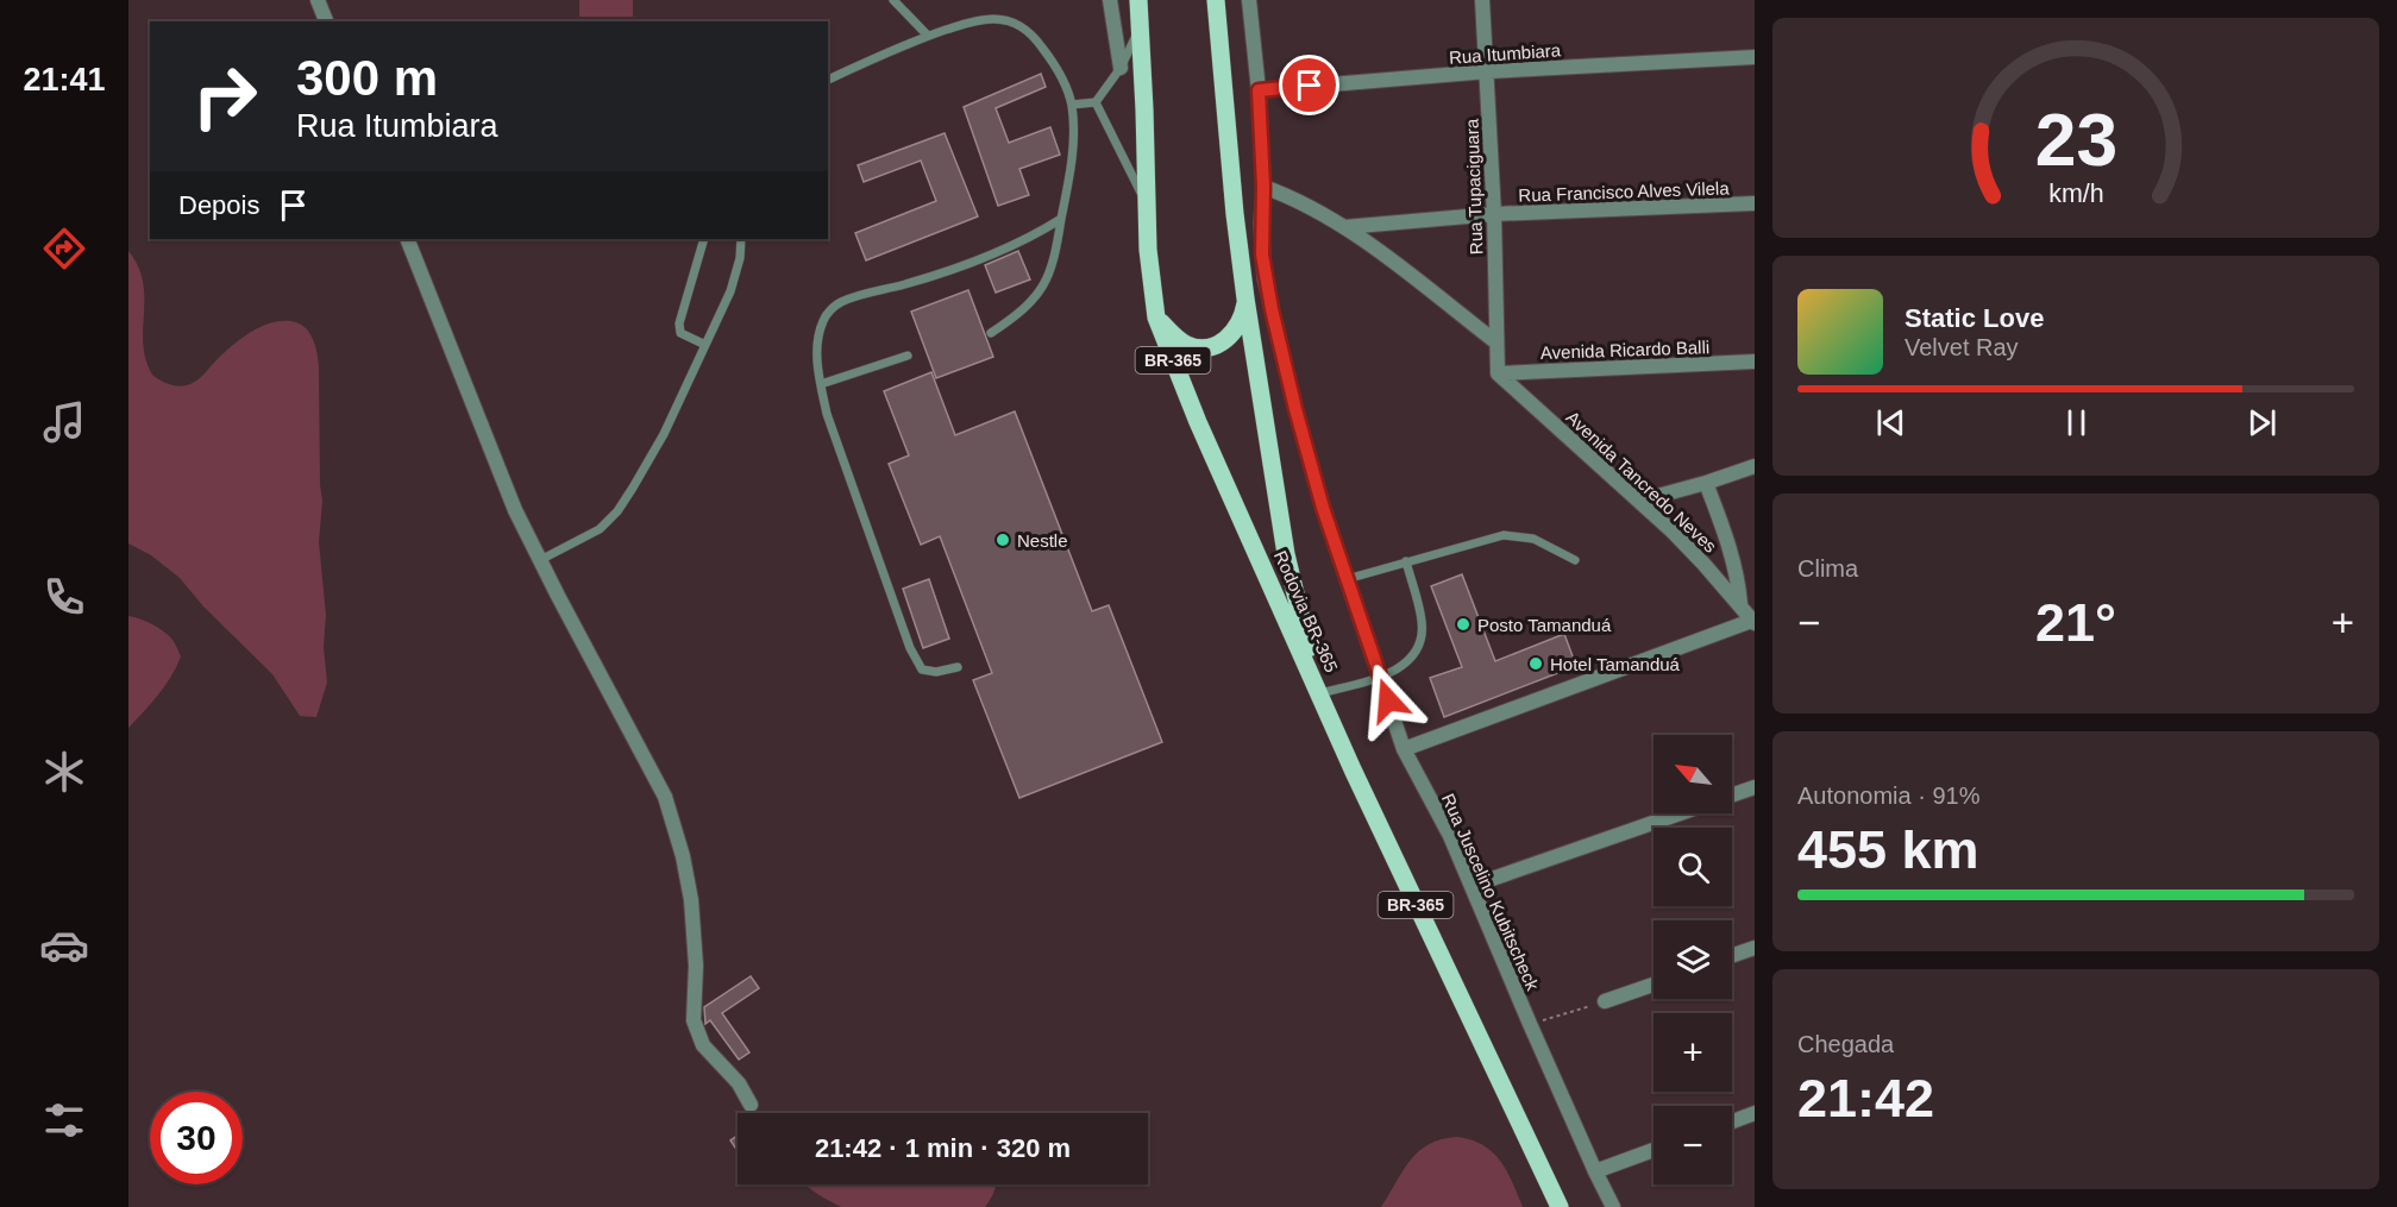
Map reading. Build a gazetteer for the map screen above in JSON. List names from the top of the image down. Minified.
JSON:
{"streets":{"main road":["BR-365","Rodovia BR-365"],"street":["Rua Itumbiara","Rua Tupaciguara","Rua Francisco Alves Vilela","Avenida Ricardo Balli","Avenida Tancredo Neves","Rua Juscelino Kubitscheck"]},"crossings":[["Rua Itumbiara","Rua Tupaciguara"],["Rua Itumbiara","Rua Juscelino Kubitscheck"],["Rua Tupaciguara","Rua Francisco Alves Vilela"],["Rua Tupaciguara","Avenida Ricardo Balli"],["Rua Tupaciguara","Avenida Tancredo Neves"],["Avenida Ricardo Balli","Avenida Tancredo Neves"],["BR-365","Rodovia BR-365"]],"places":["Nestle","Posto Tamanduá","Hotel Tamanduá"],"north":"top left","page":{"tabs":"21:41","turn":["300 m","Rua Itumbiara"],"then":"Depois","song":["Static Love","Velvet Ray"],"tile":["Clima",["Autonomia · 91%","455 km"],["Chegada","21:42"]],"heat":["−","21°","+"],"map_buttons":["+","−"],"limit":"30","trip":"21:42 · 1 min · 320 m","gauge":["23","km/h"]}}
